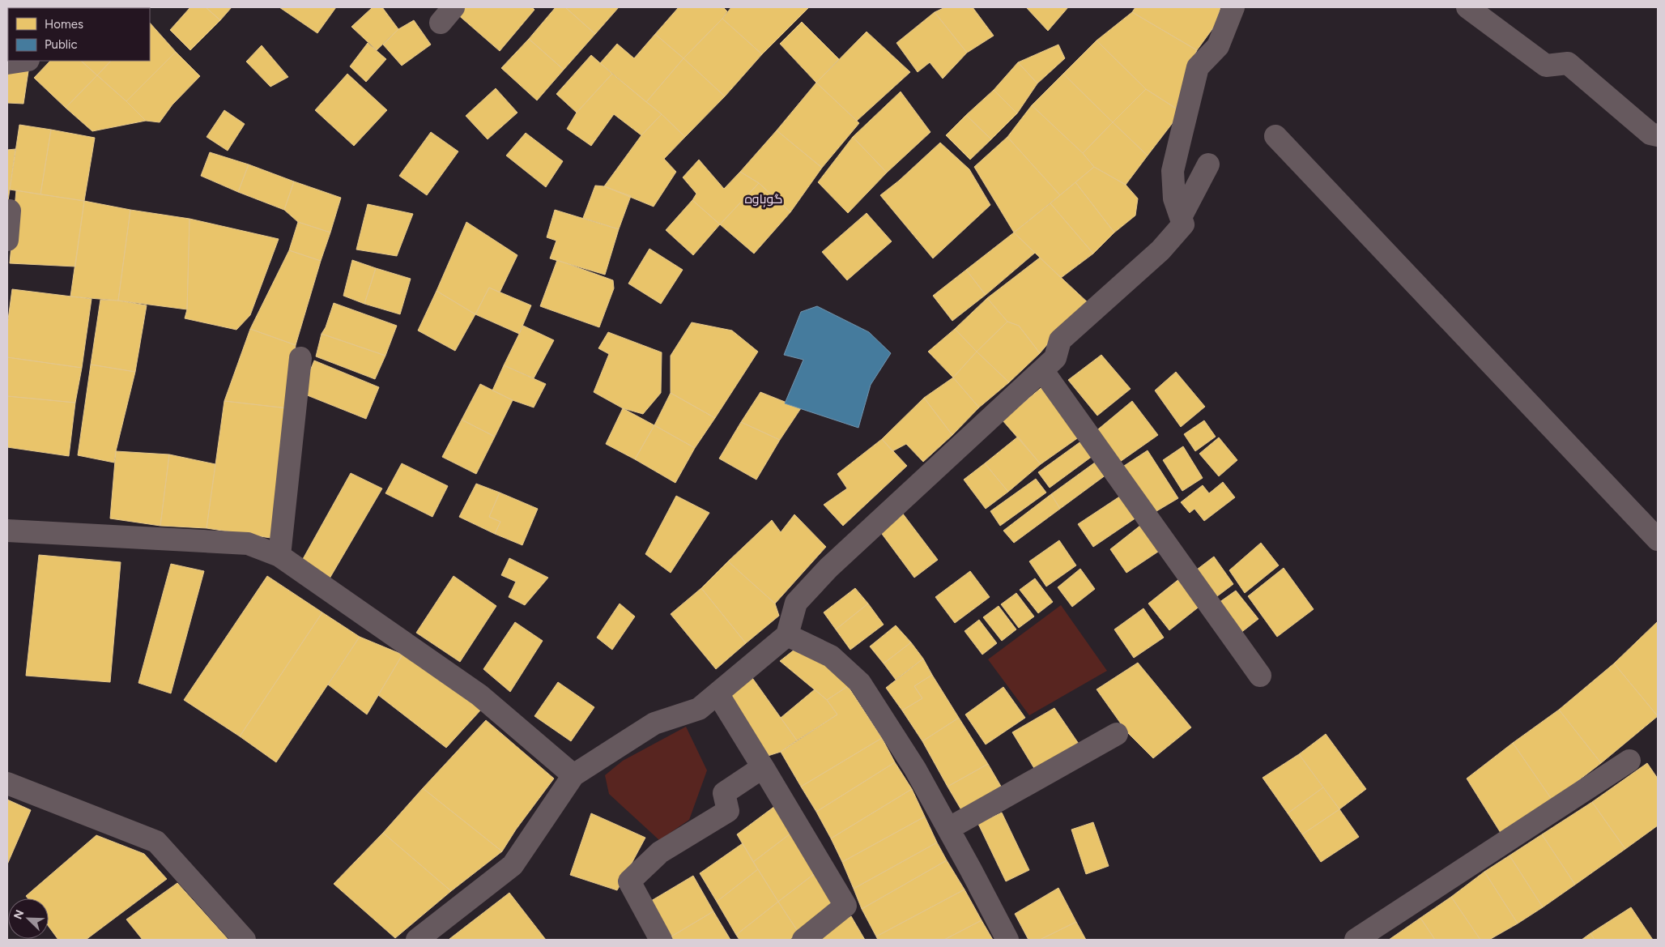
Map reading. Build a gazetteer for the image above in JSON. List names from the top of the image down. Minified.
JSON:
{"districts":["گوہاوہ"],"legend":["Homes","Public"],"north":"top left"}
